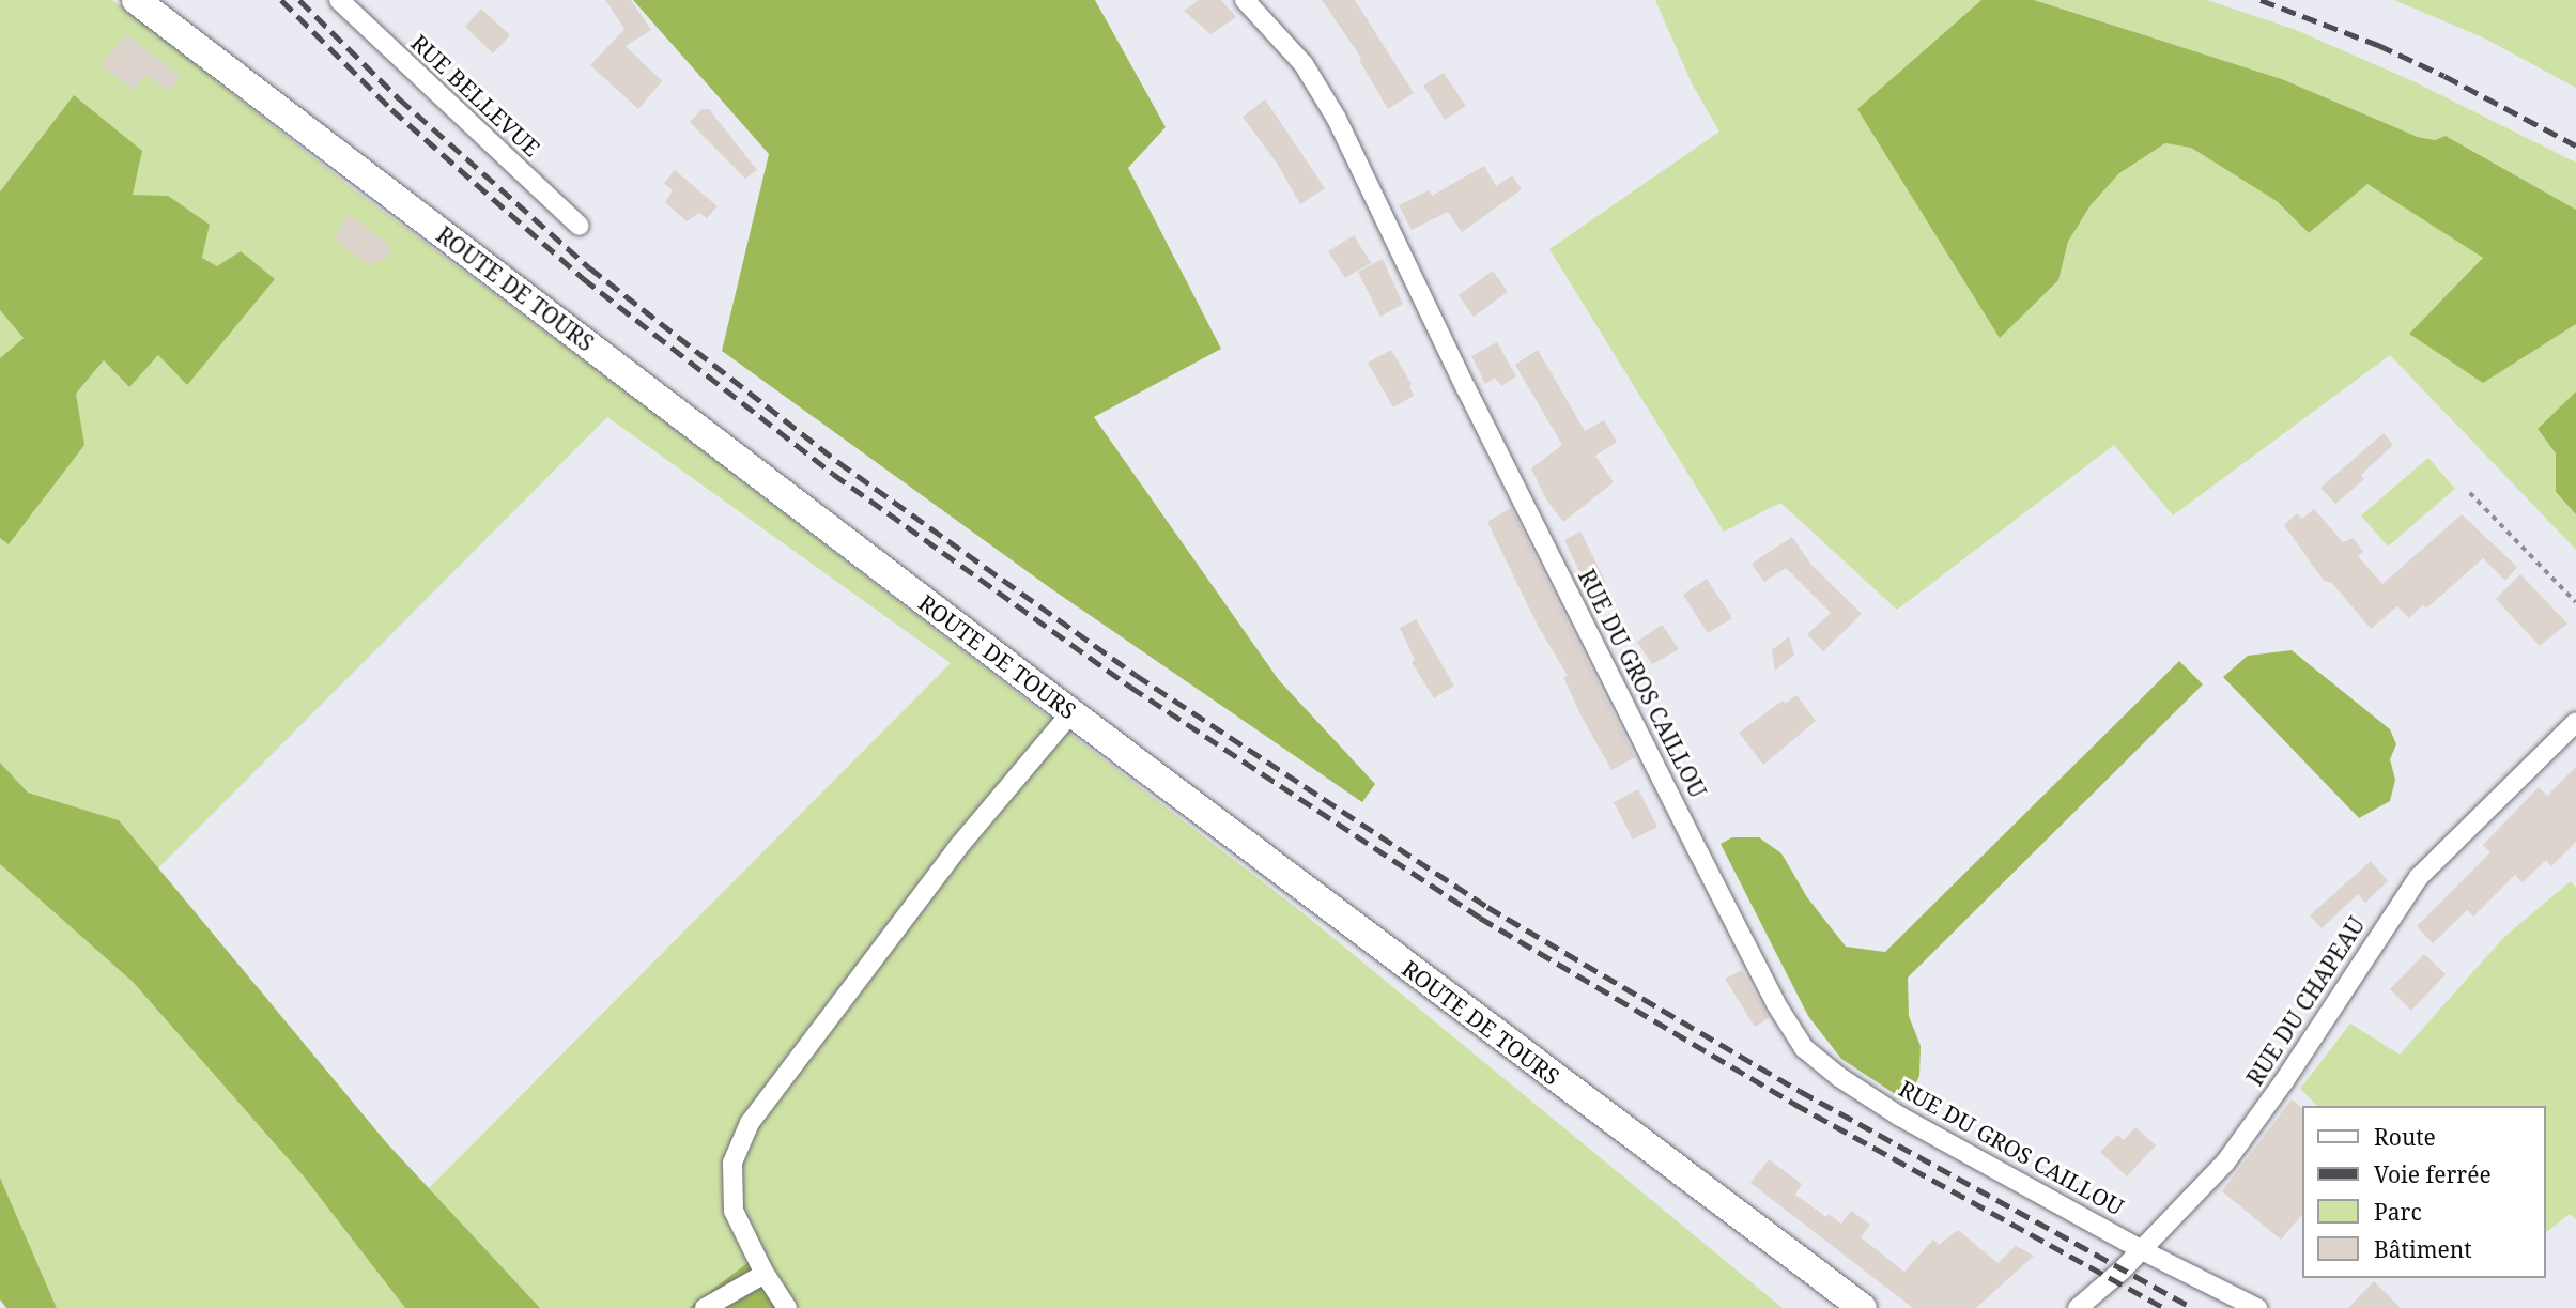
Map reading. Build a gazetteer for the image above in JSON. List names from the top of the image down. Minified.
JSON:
{"streets":{"main road":["ROUTE DE TOURS"],"street":["RUE BELLEVUE","RUE DU GROS CAILLOU","RUE DU CHAPEAU"]},"crossings":[["RUE DU GROS CAILLOU","RUE DU CHAPEAU"]],"legend":["Route","Voie ferrée","Parc","Bâtiment"]}
